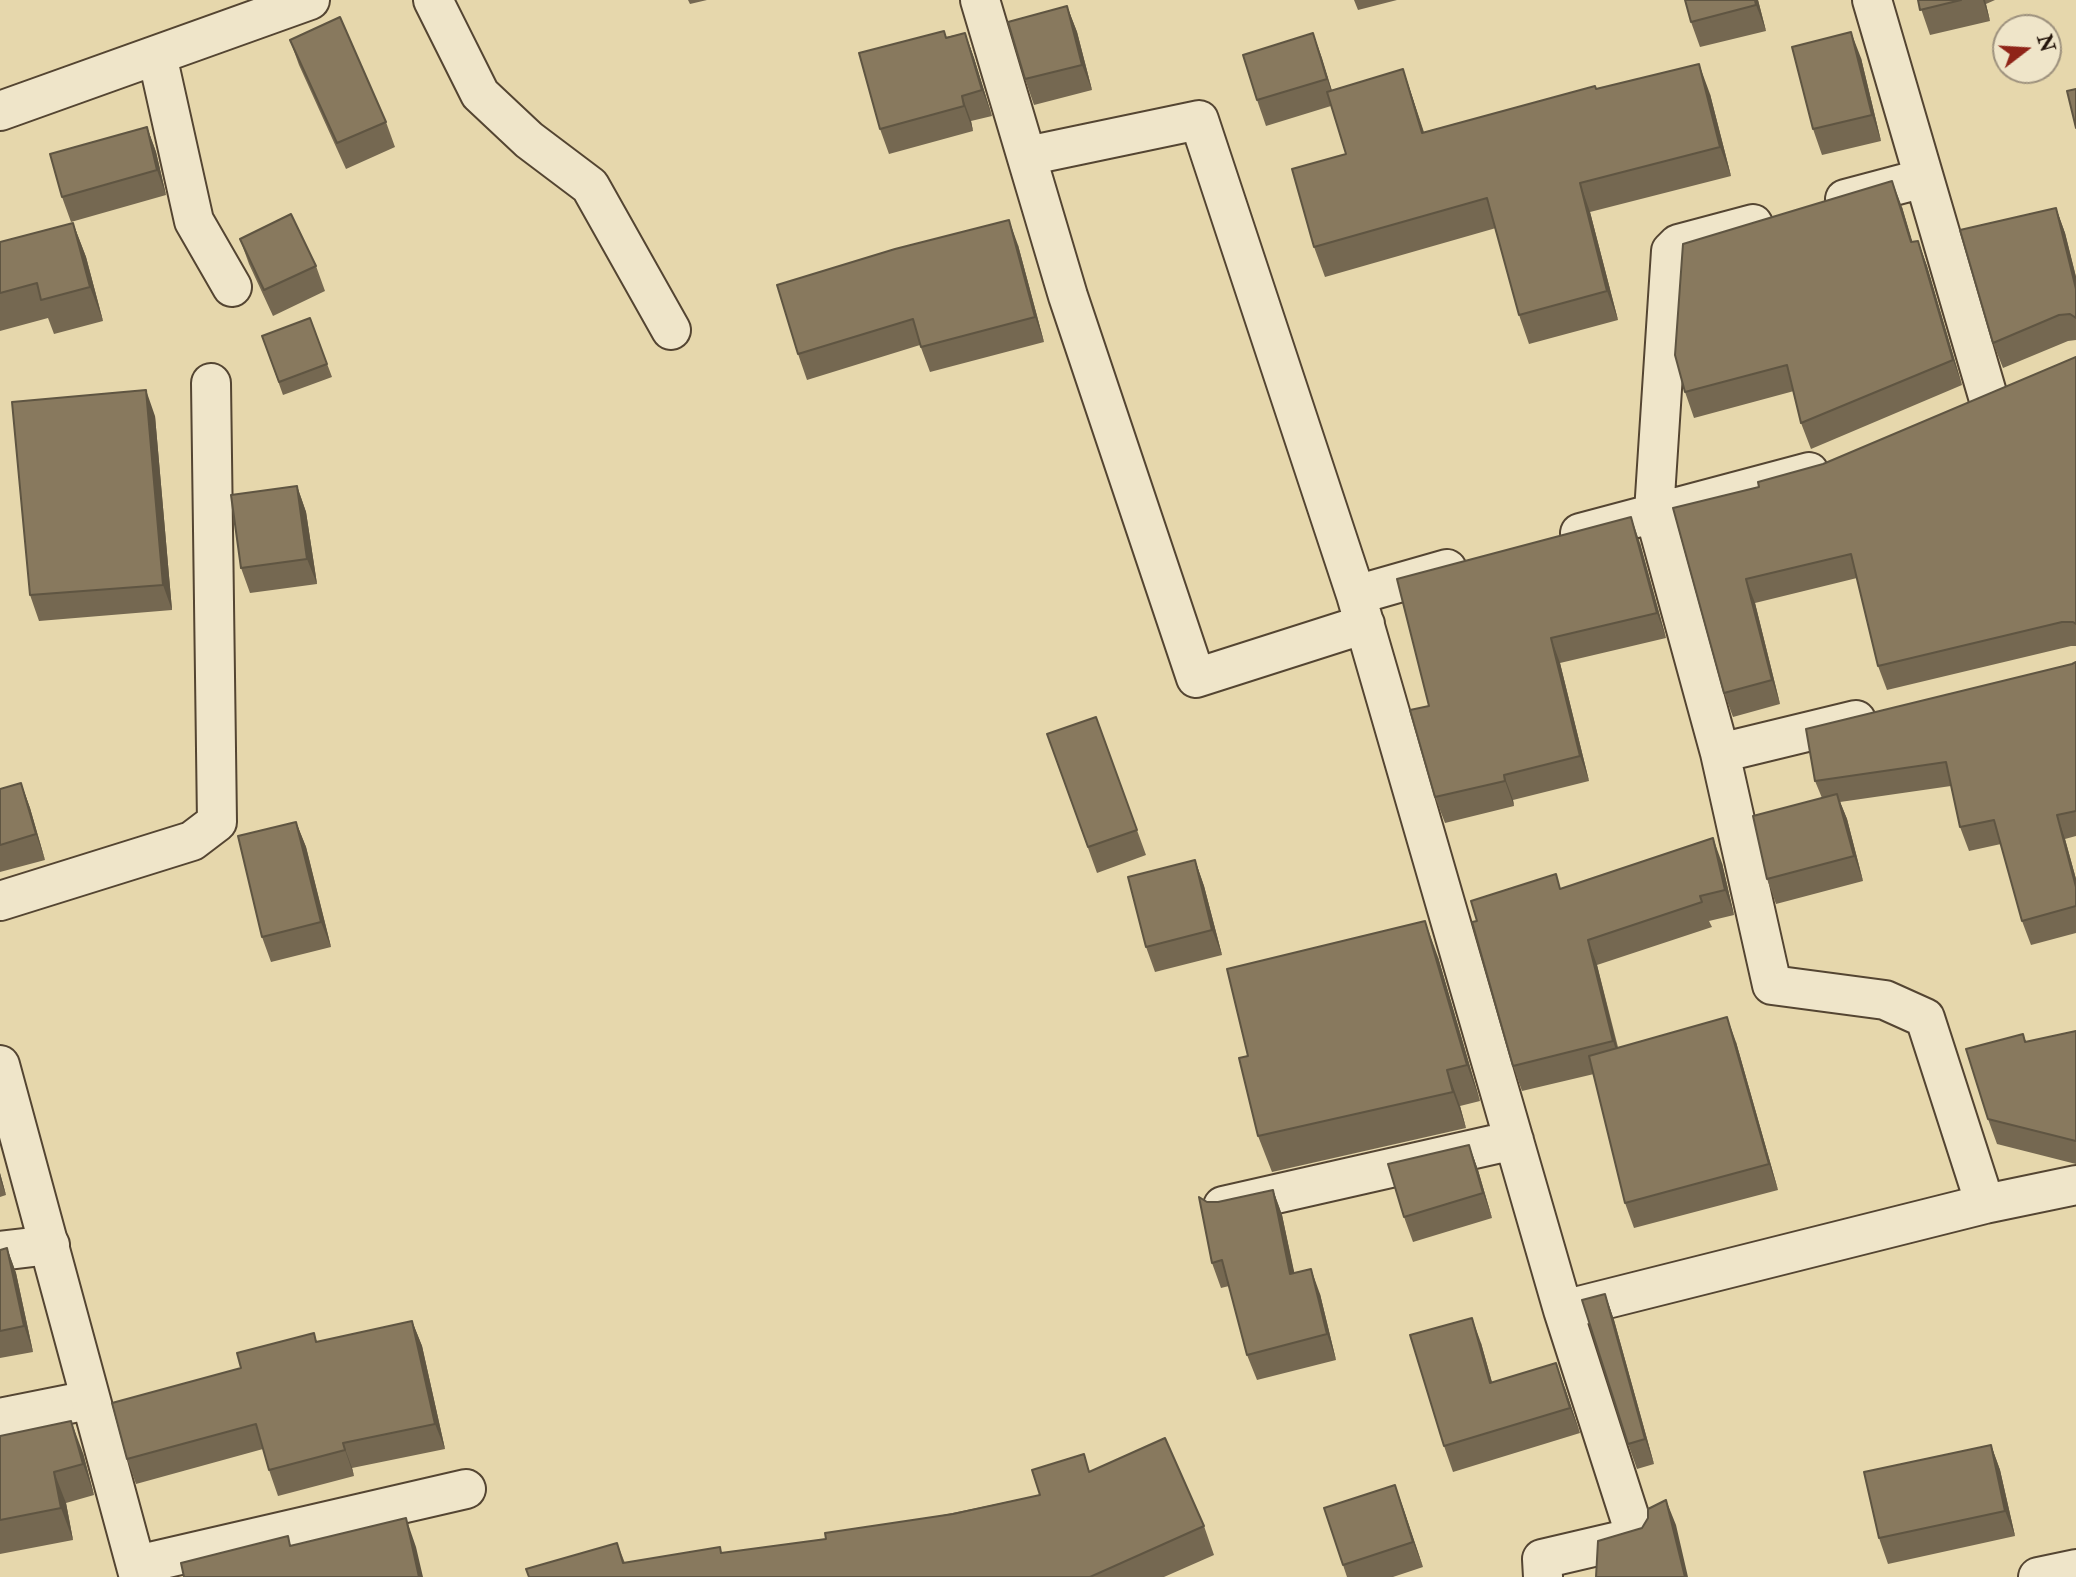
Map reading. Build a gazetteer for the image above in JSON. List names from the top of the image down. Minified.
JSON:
{"north":"right"}
